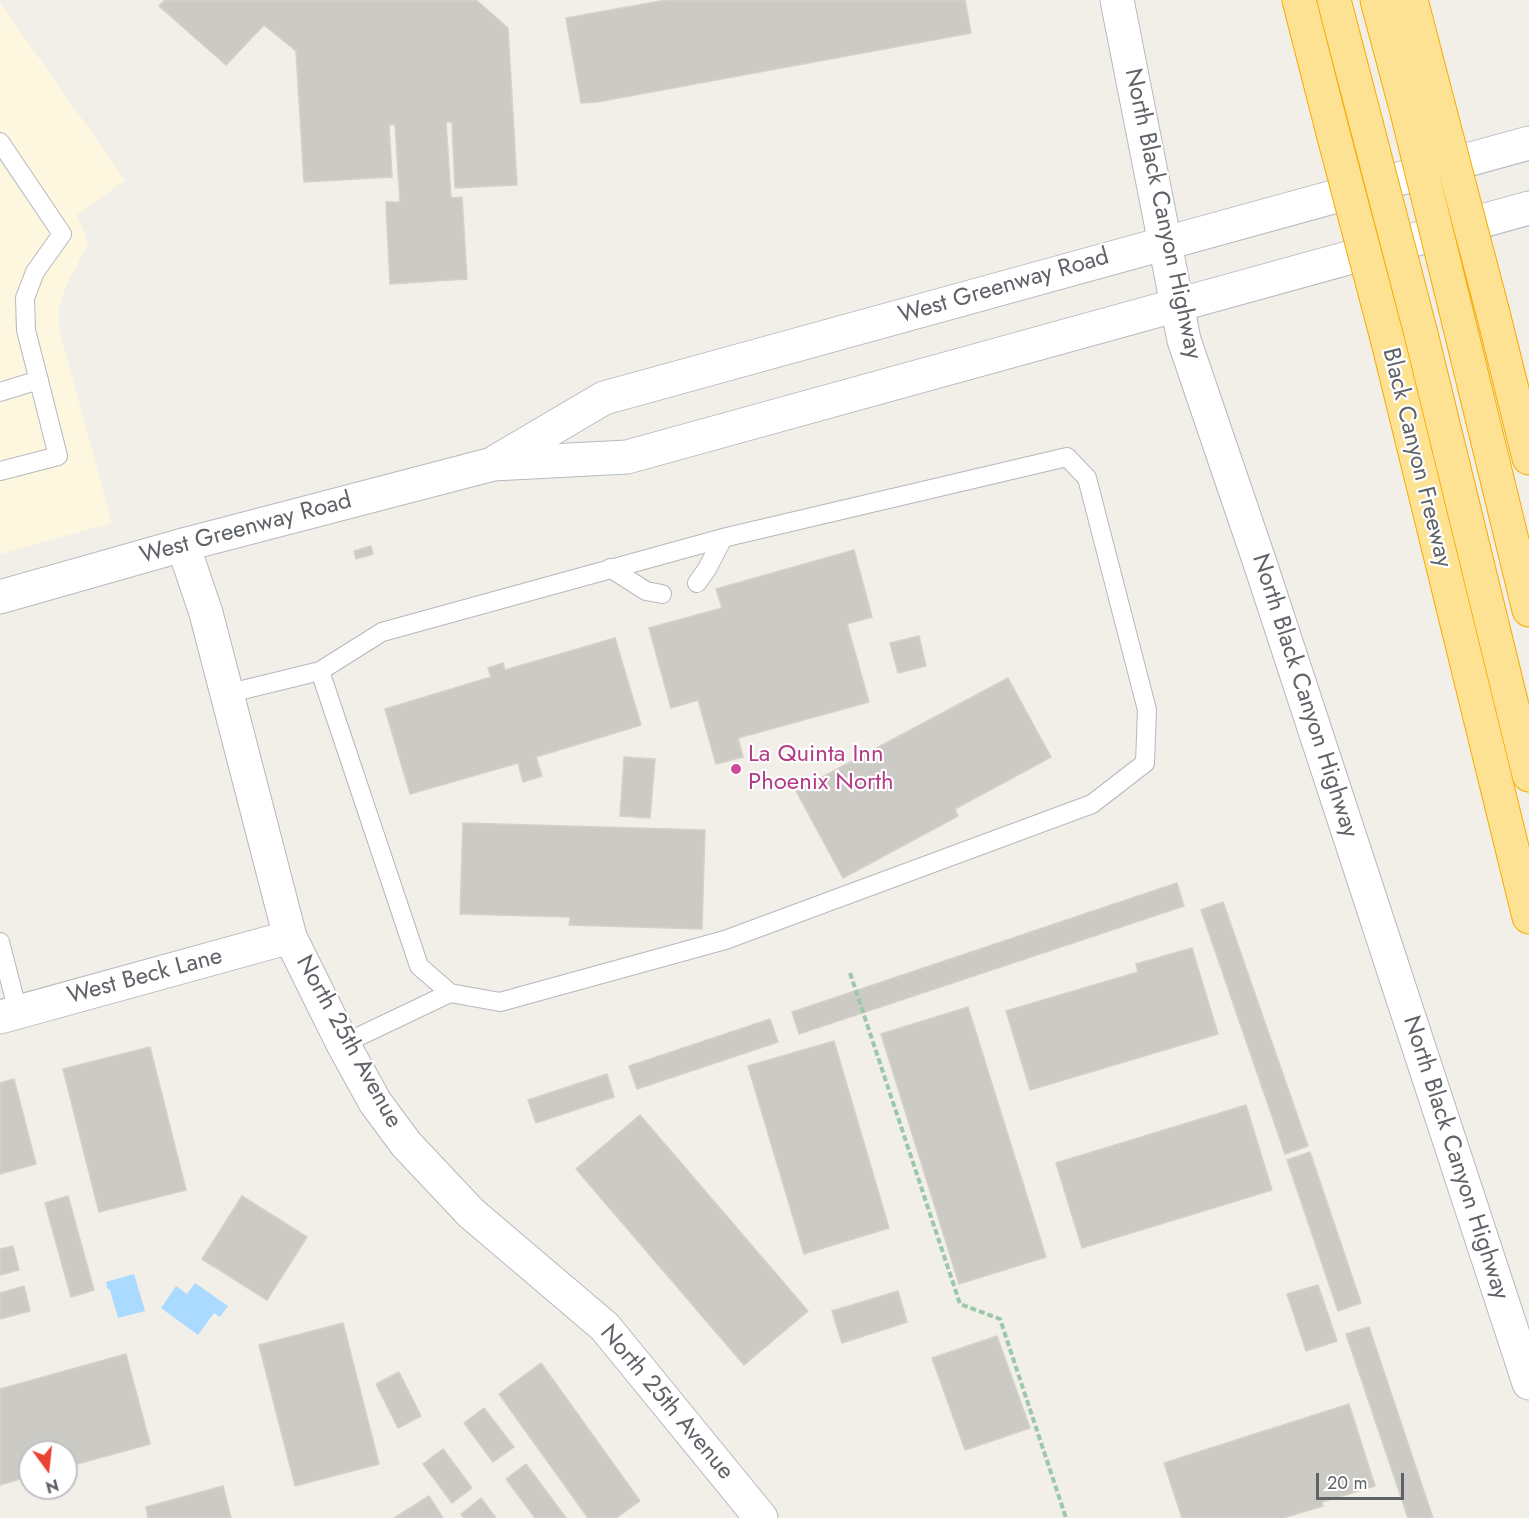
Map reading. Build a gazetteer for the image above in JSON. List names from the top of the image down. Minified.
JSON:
{"streets":{"highway":["Black Canyon Freeway"],"main road":["North Black Canyon Highway","West Greenway Road","West Beck Lane","North 25th Avenue"]},"crossings":[["North Black Canyon Highway","West Greenway Road"],["West Greenway Road","North 25th Avenue"],["West Beck Lane","North 25th Avenue"]],"places":["La Quinta Inn Phoenix North"],"scale_bar":"20 m","north":"bottom"}
